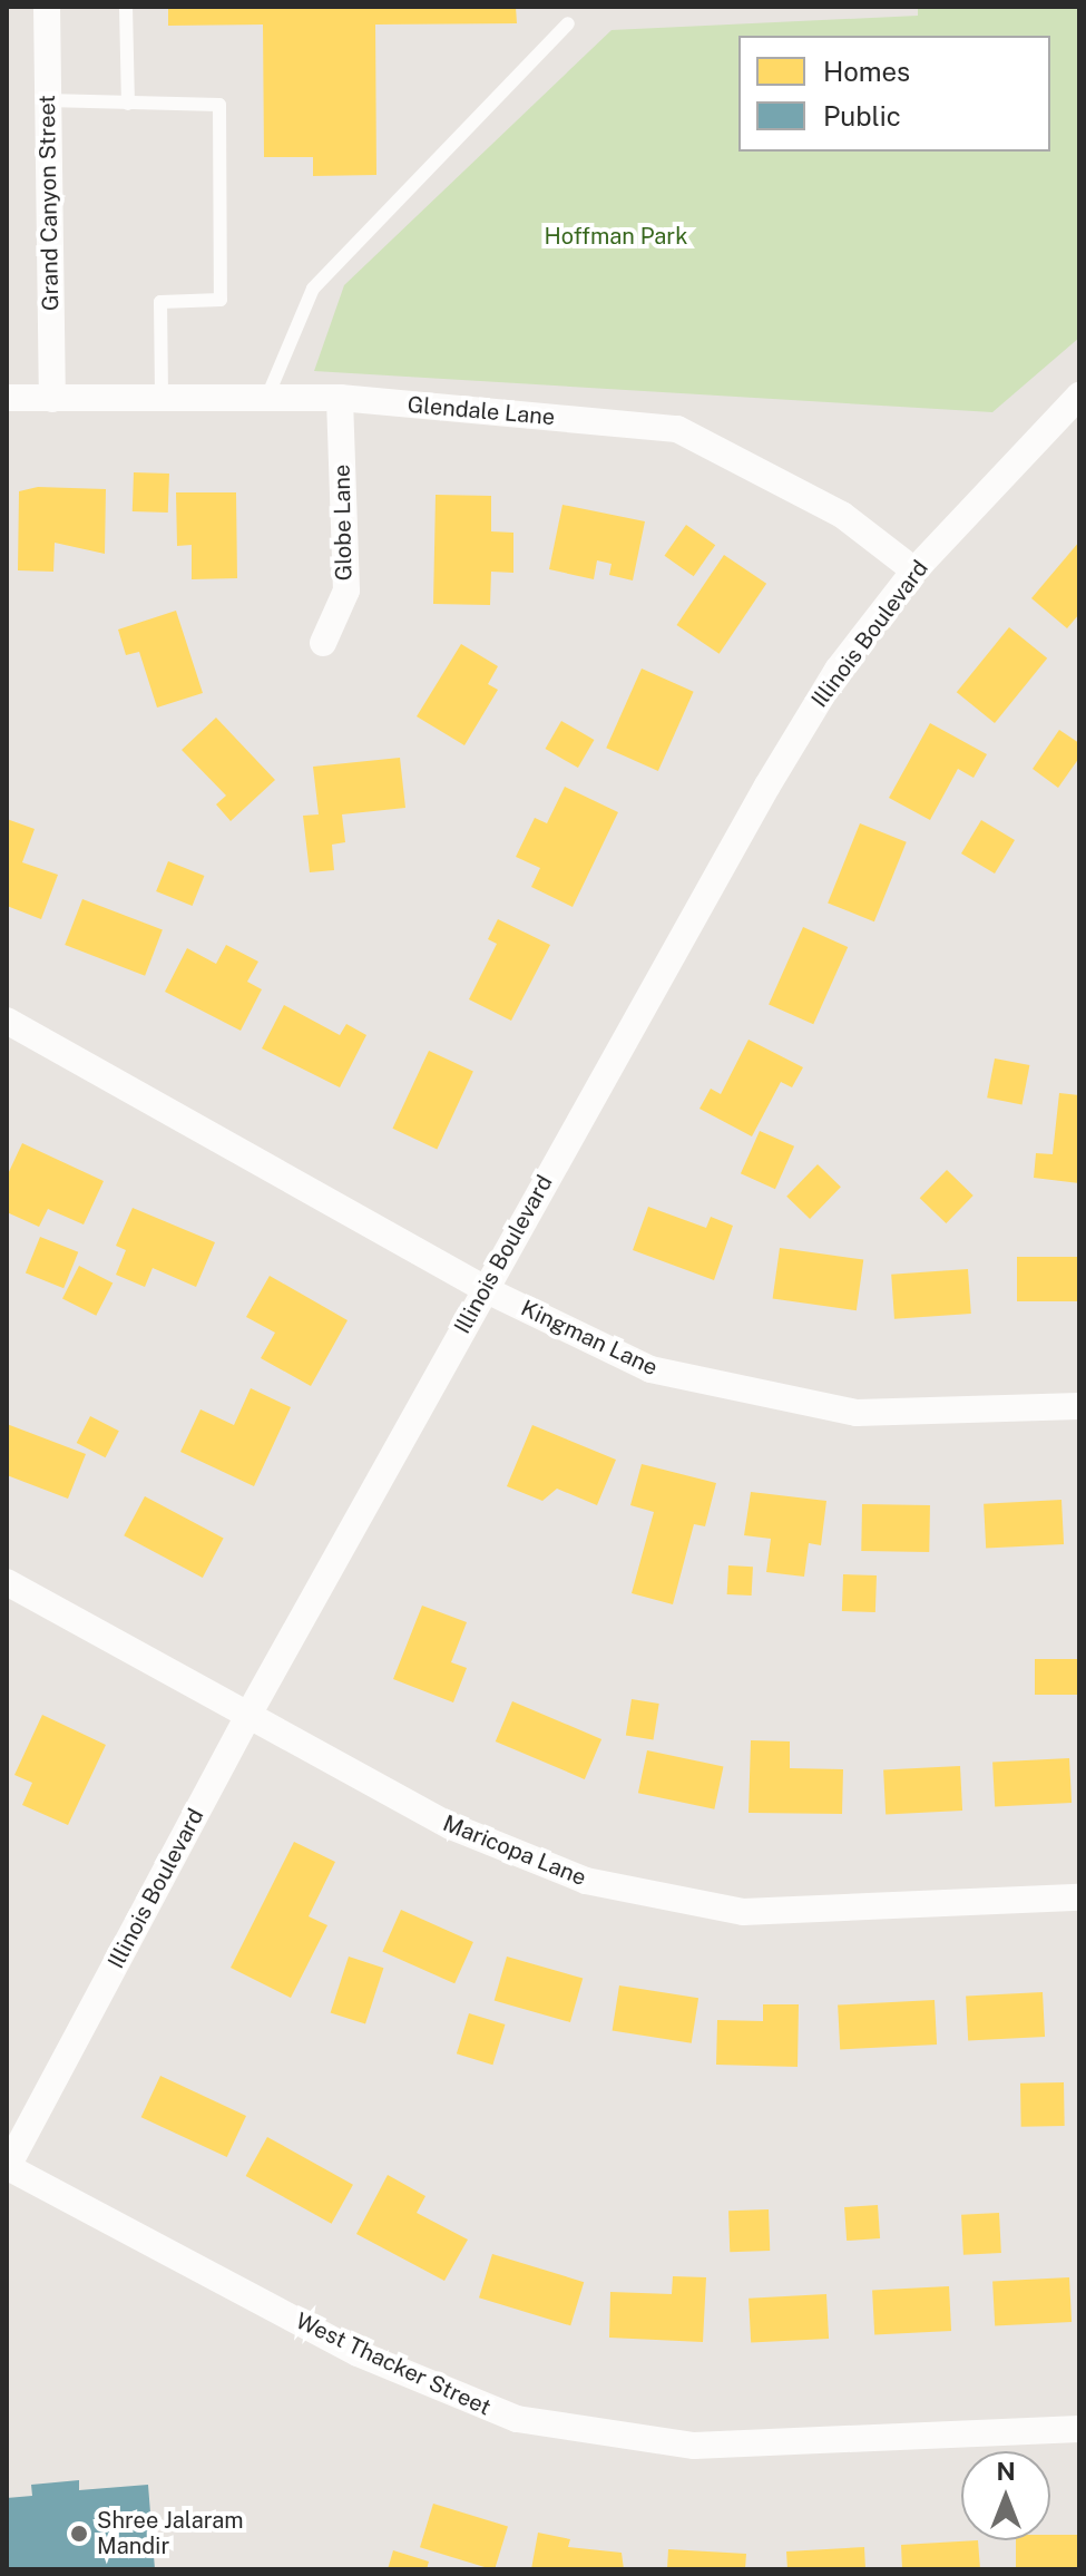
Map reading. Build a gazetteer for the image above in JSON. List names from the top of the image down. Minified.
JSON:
{"streets":{"street":["Grand Canyon Street","Glendale Lane","Globe Lane","Illinois Boulevard","Kingman Lane","Maricopa Lane","West Thacker Street"]},"crossings":[["Grand Canyon Street","Glendale Lane"],["Glendale Lane","Globe Lane"],["Glendale Lane","Illinois Boulevard"],["Illinois Boulevard","Kingman Lane"],["Illinois Boulevard","Maricopa Lane"],["Illinois Boulevard","West Thacker Street"]],"parks":["Hoffman Park"],"places":["Shree Jalaram Mandir"],"legend":["Homes","Public"],"north":"top"}
